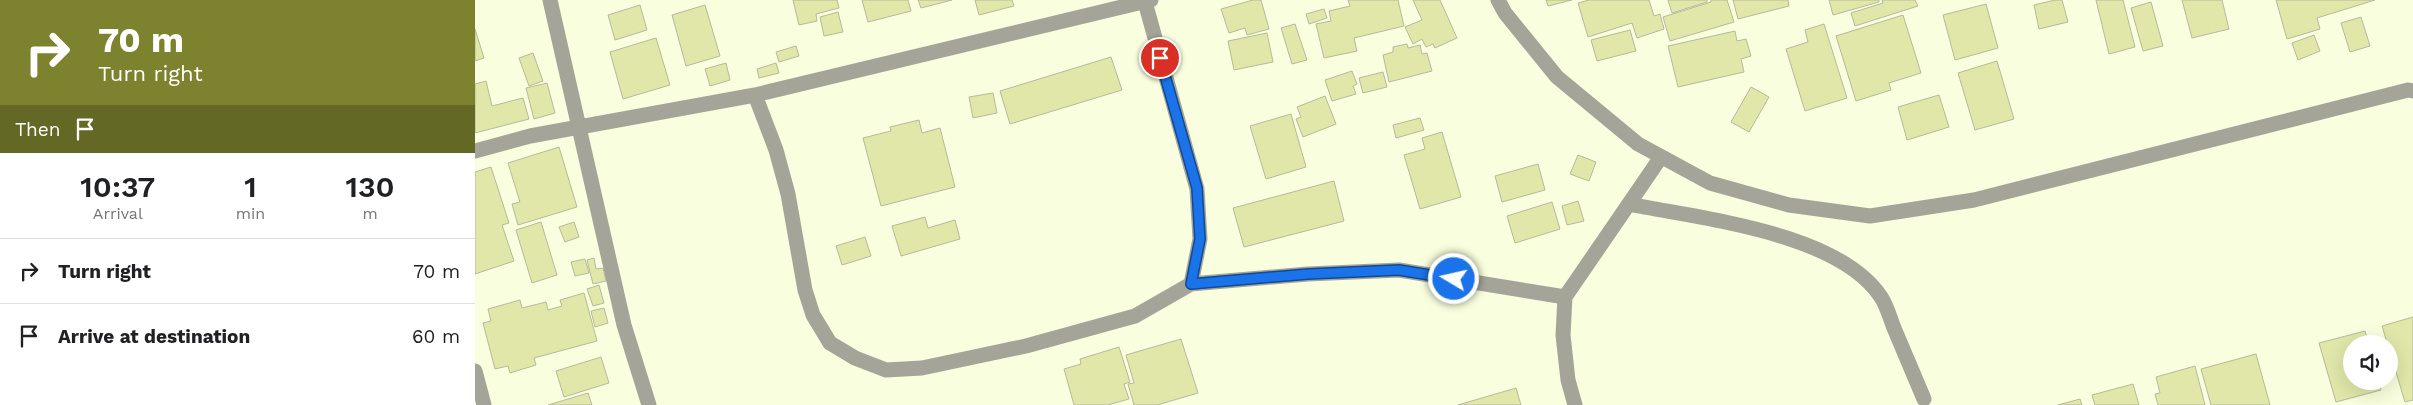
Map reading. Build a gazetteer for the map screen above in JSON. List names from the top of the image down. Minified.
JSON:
{"page":{"turn":["70 m","Turn right"],"then":"Then","eta":["10:37","Arrival","1","min","130","m"],"list":[{"name":"Turn right","value":"70 m"},{"name":"Arrive at destination","value":"60 m"}]}}
